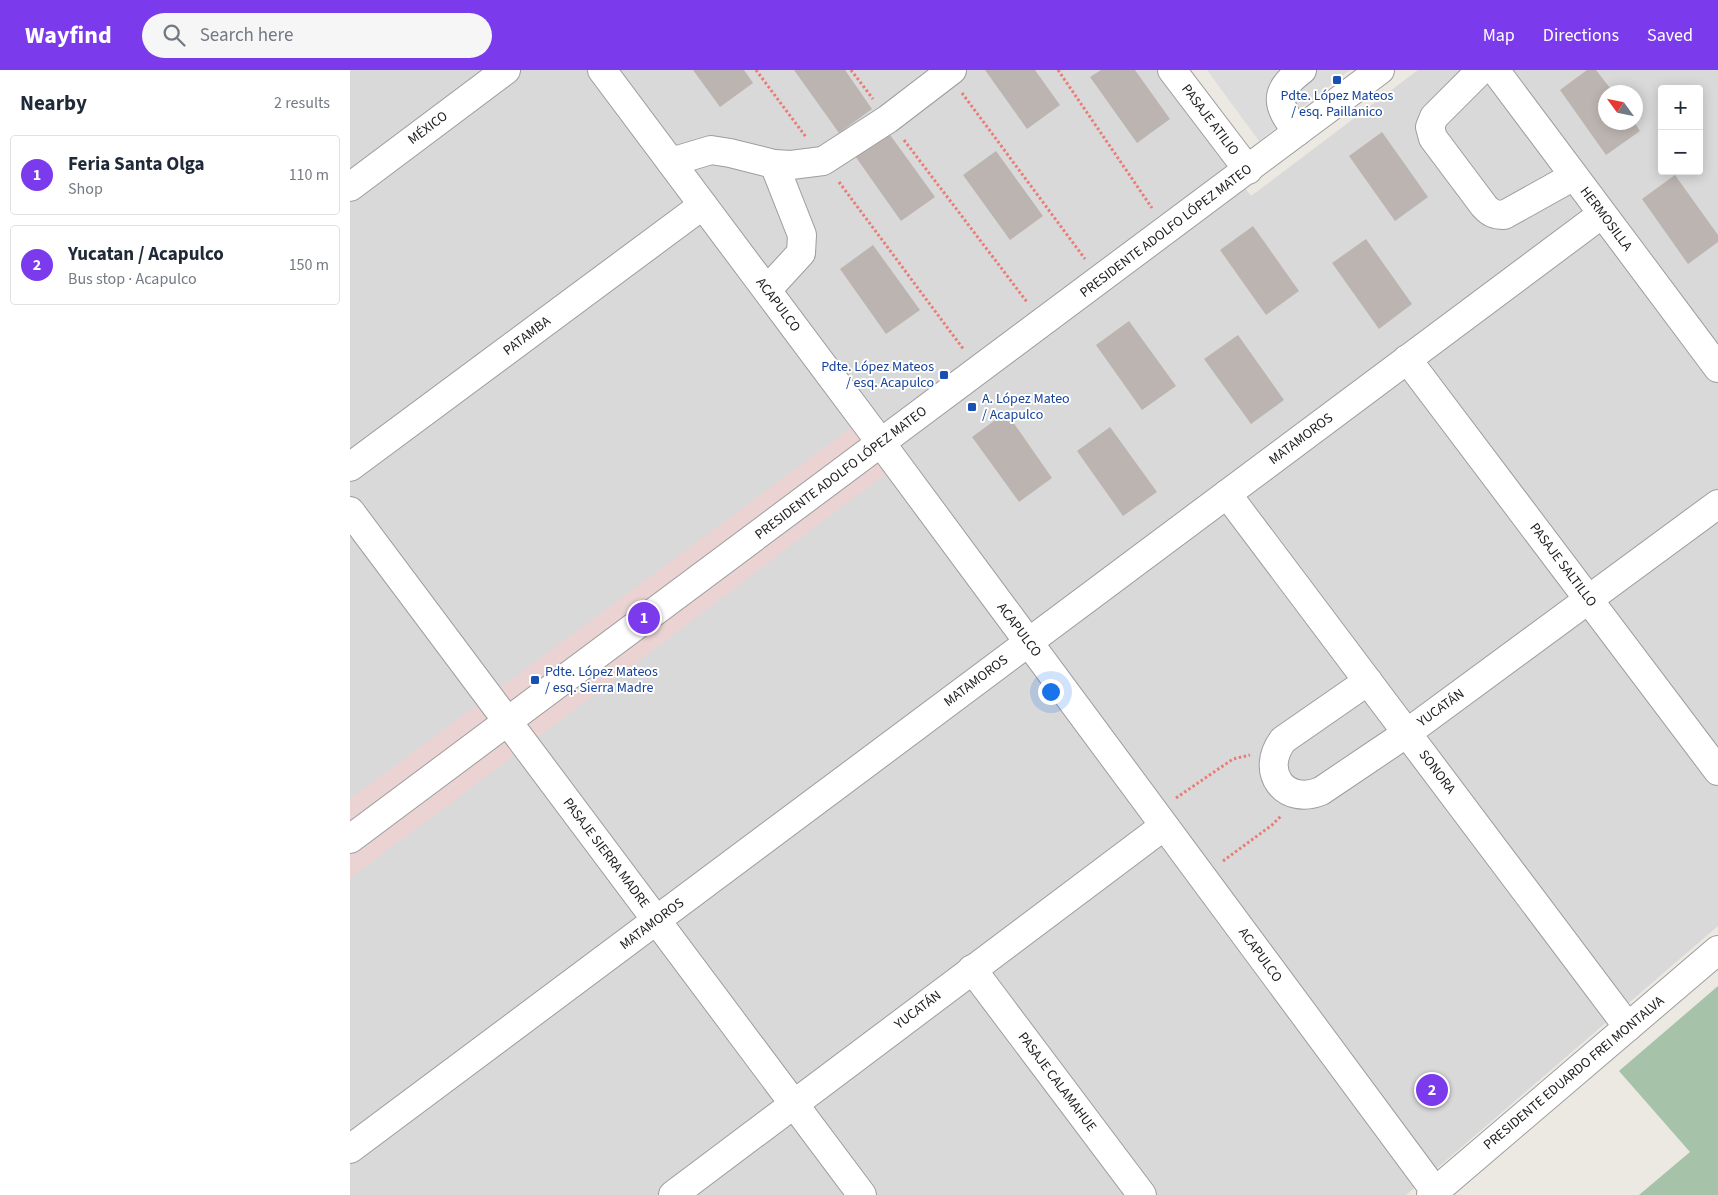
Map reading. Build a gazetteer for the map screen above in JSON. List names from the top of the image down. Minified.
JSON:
{"streets":{"street":["PASAJE ATILIO","MÉXICO","HERMOSILLA","PRESIDENTE ADOLFO LÓPEZ MATEO","ACAPULCO","PATAMBA","MATAMOROS","PASAJE SALTILLO","YUCATÁN","SONORA","PASAJE SIERRA MADRE","PRESIDENTE EDUARDO FREI MONTALVA","PASAJE CALAMAHUE"]},"crossings":[["PASAJE ATILIO","PRESIDENTE ADOLFO LÓPEZ MATEO"],["HERMOSILLA","MATAMOROS"],["PRESIDENTE ADOLFO LÓPEZ MATEO","ACAPULCO"],["PRESIDENTE ADOLFO LÓPEZ MATEO","PASAJE SIERRA MADRE"],["ACAPULCO","PATAMBA"],["ACAPULCO","MATAMOROS"],["ACAPULCO","YUCATÁN"],["ACAPULCO","PRESIDENTE EDUARDO FREI MONTALVA"],["MATAMOROS","PASAJE SALTILLO"],["MATAMOROS","SONORA"],["MATAMOROS","PASAJE SIERRA MADRE"],["PASAJE SALTILLO","YUCATÁN"],["YUCATÁN","SONORA"],["YUCATÁN","PASAJE SIERRA MADRE"],["YUCATÁN","PASAJE CALAMAHUE"],["SONORA","PRESIDENTE EDUARDO FREI MONTALVA"]],"places":{"transit":["Pdte. López Mateos / esq. Paillanico","Pdte. López Mateos / esq. Acapulco","A. López Mateo / Acapulco","Pdte. López Mateos / esq. Sierra Madre"]},"north":"top left","page":{"header":"Wayfind","search":"Search here","nav":["Map","Directions","Saved"],"heading":["Nearby","2 results"],"map_buttons":["+","−"],"list":[{"mark":"1","name":"Feria Santa Olga","note":"Shop","value":"110 m"},{"mark":"2","name":"Yucatan / Acapulco","note":"Bus stop · Acapulco","value":"150 m"}],"pins":["1","2"]}}
